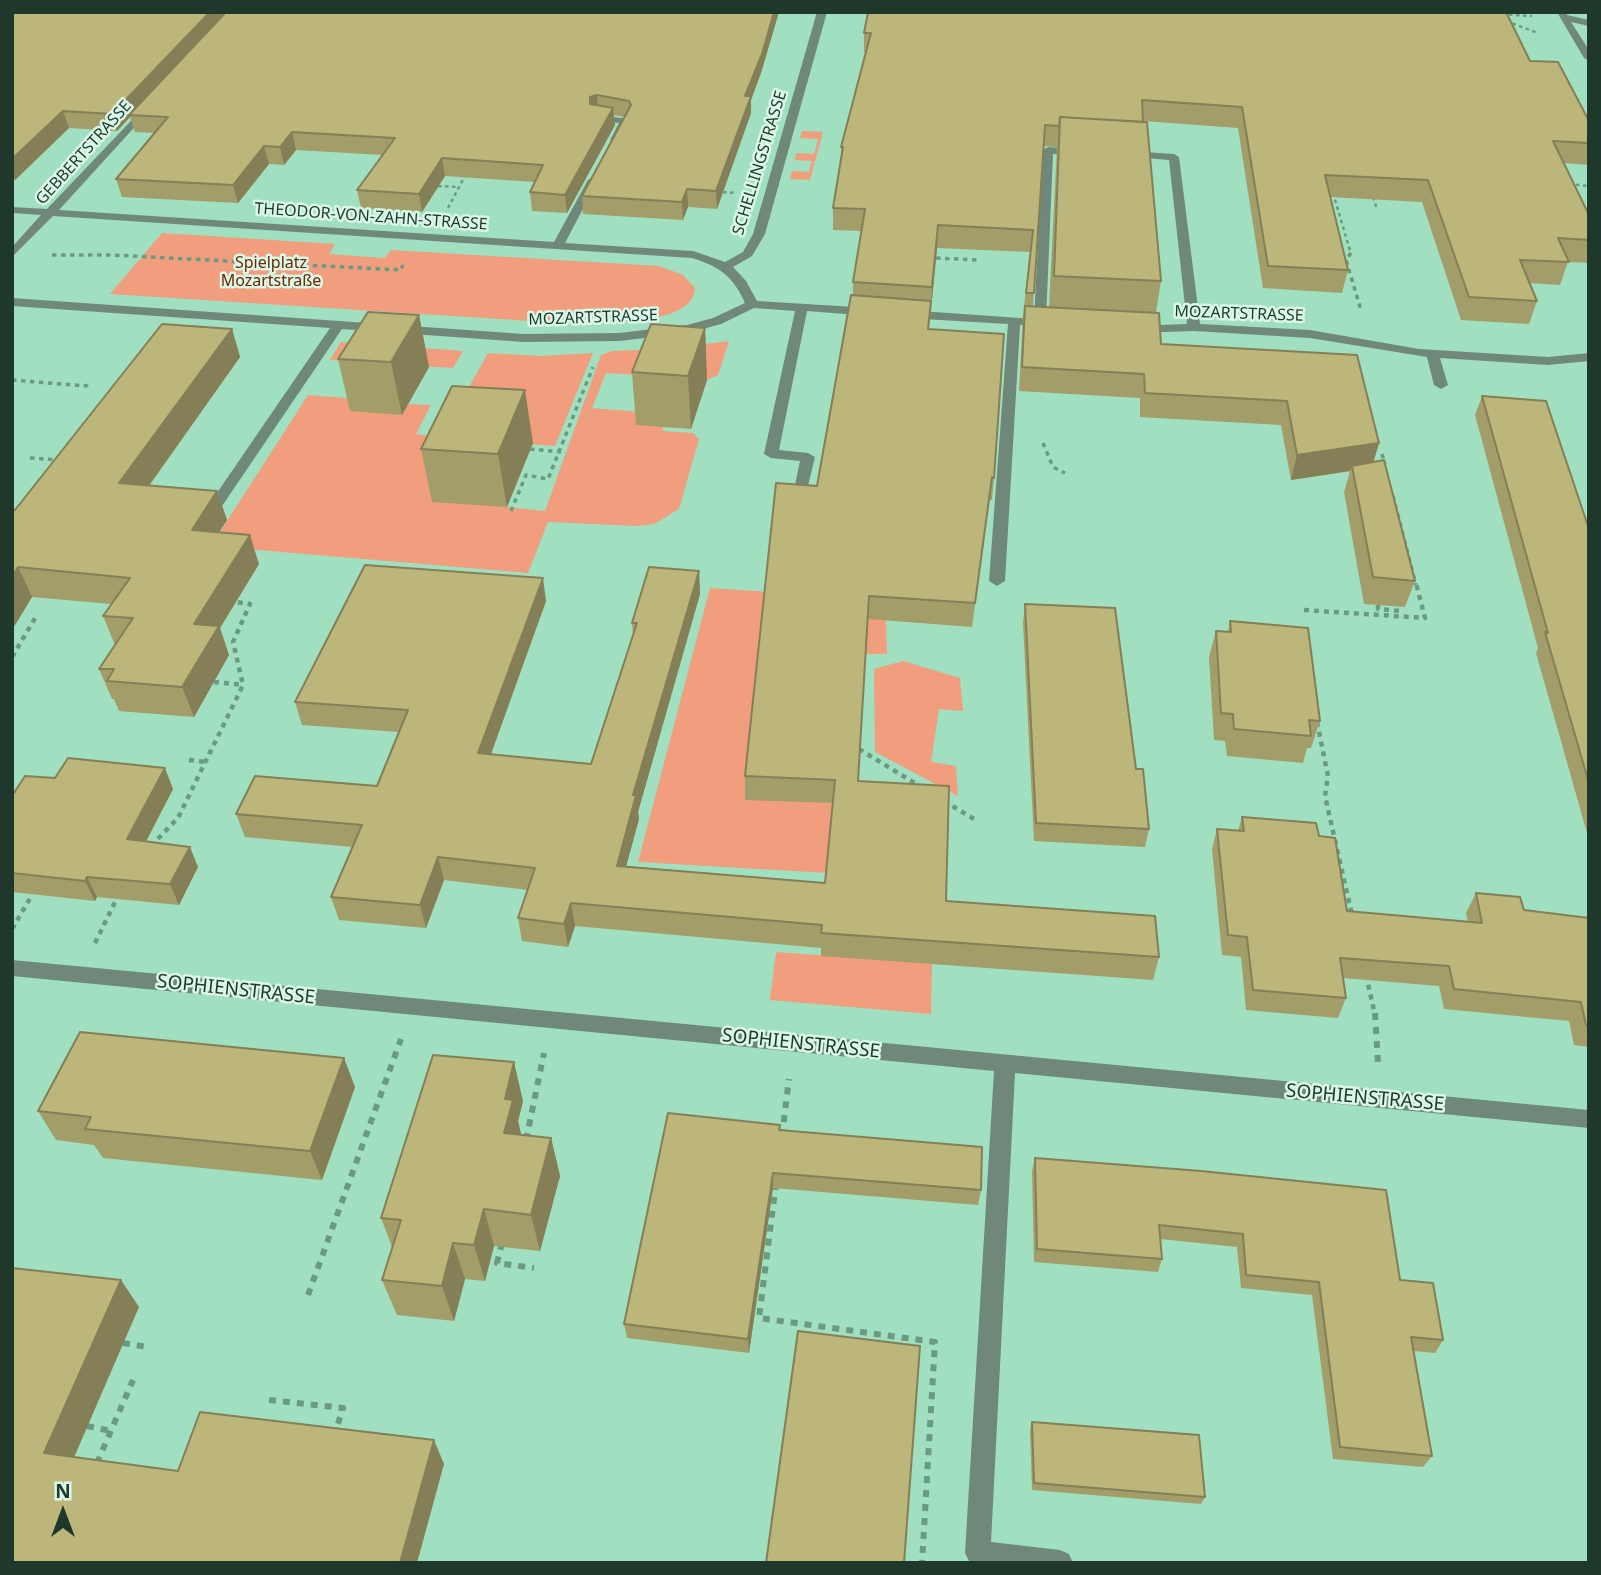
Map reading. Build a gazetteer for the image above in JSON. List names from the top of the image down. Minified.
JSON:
{"streets":{"street":["GEBBERTSTRASSE","SCHELLINGSTRASSE","THEODOR-VON-ZAHN-STRASSE","MOZARTSTRASSE","SOPHIENSTRASSE"]},"crossings":[["GEBBERTSTRASSE","THEODOR-VON-ZAHN-STRASSE"],["SCHELLINGSTRASSE","THEODOR-VON-ZAHN-STRASSE"]],"parks":["Spielplatz Mozartstraße"],"north":"top"}
